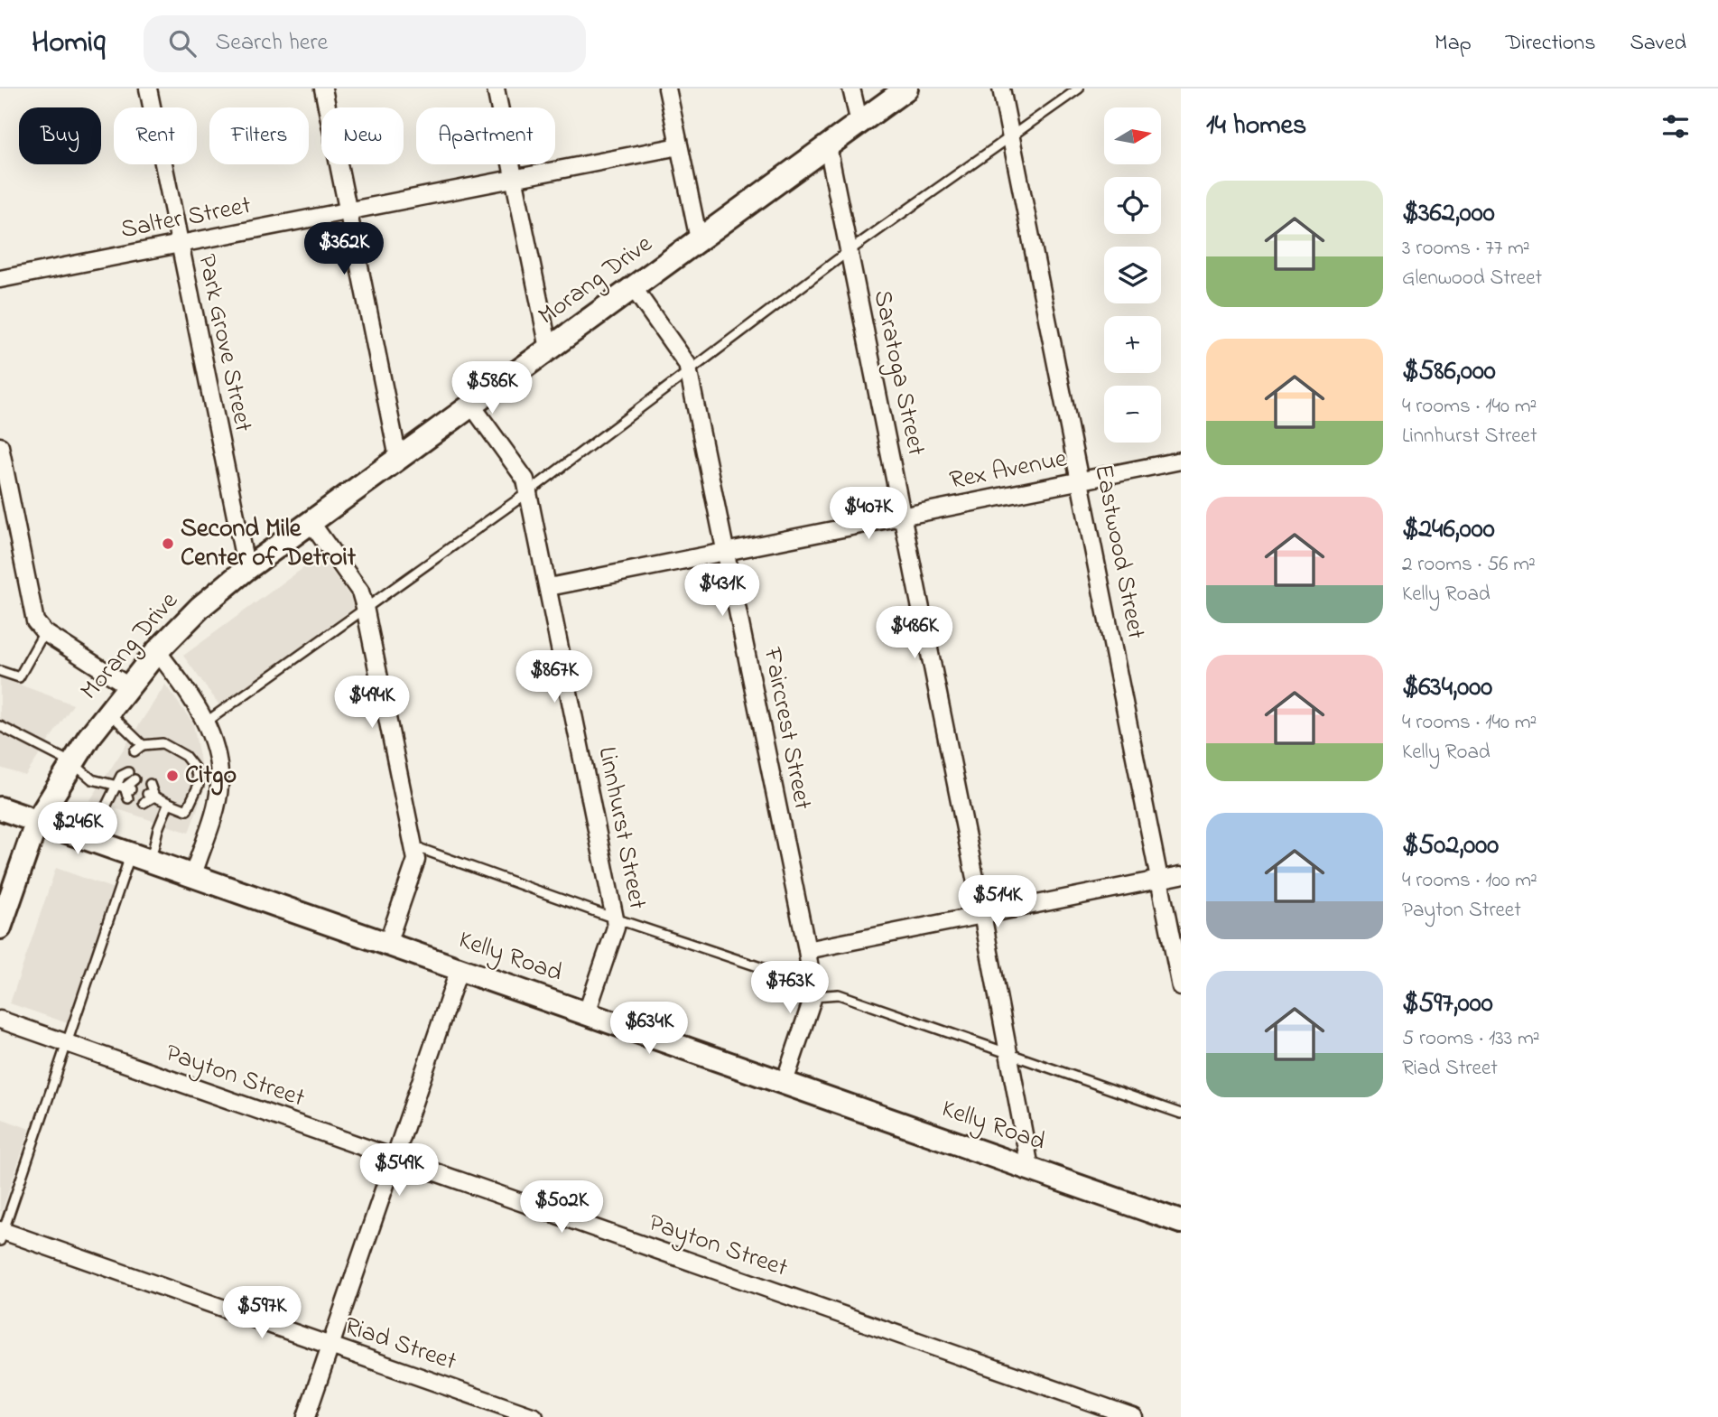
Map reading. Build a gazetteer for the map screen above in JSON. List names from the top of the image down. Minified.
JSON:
{"streets":{"street":["Salter Street","Morang Drive","Park Grove Street","Saratoga Street","Rex Avenue","Eastwood Street","Faircrest Street","Linnhurst Street","Kelly Road","Payton Street","Riad Street"]},"crossings":[["Salter Street","Park Grove Street"],["Morang Drive","Park Grove Street"],["Morang Drive","Saratoga Street"],["Morang Drive","Faircrest Street"],["Morang Drive","Linnhurst Street"],["Morang Drive","Kelly Road"],["Saratoga Street","Rex Avenue"],["Saratoga Street","Kelly Road"],["Rex Avenue","Eastwood Street"],["Rex Avenue","Faircrest Street"],["Rex Avenue","Linnhurst Street"],["Faircrest Street","Kelly Road"],["Linnhurst Street","Kelly Road"]],"places":["Second Mile Center of Detroit","Citgo"],"north":"right","page":{"header":"Homiq","search":"Search here","nav":["Map","Directions","Saved"],"heading":"14 homes","map_buttons":["+","−"],"chip":["Buy","Rent","Filters","New","Apartment"],"list":[{"name":"$362,000","note":"3 rooms · 77 m² · Glenwood Street"},{"name":"$586,000","note":"4 rooms · 140 m² · Linnhurst Street"},{"name":"$246,000","note":"2 rooms · 56 m² · Kelly Road"},{"name":"$634,000","note":"4 rooms · 140 m² · Kelly Road"},{"name":"$502,000","note":"4 rooms · 100 m² · Payton Street"},{"name":"$597,000","note":"5 rooms · 133 m² · Riad Street"}],"price":["$362K","$586K","$407K","$431K","$486K","$867K","$494K","$246K","$514K","$763K","$634K","$549K","$502K","$597K"]}}
